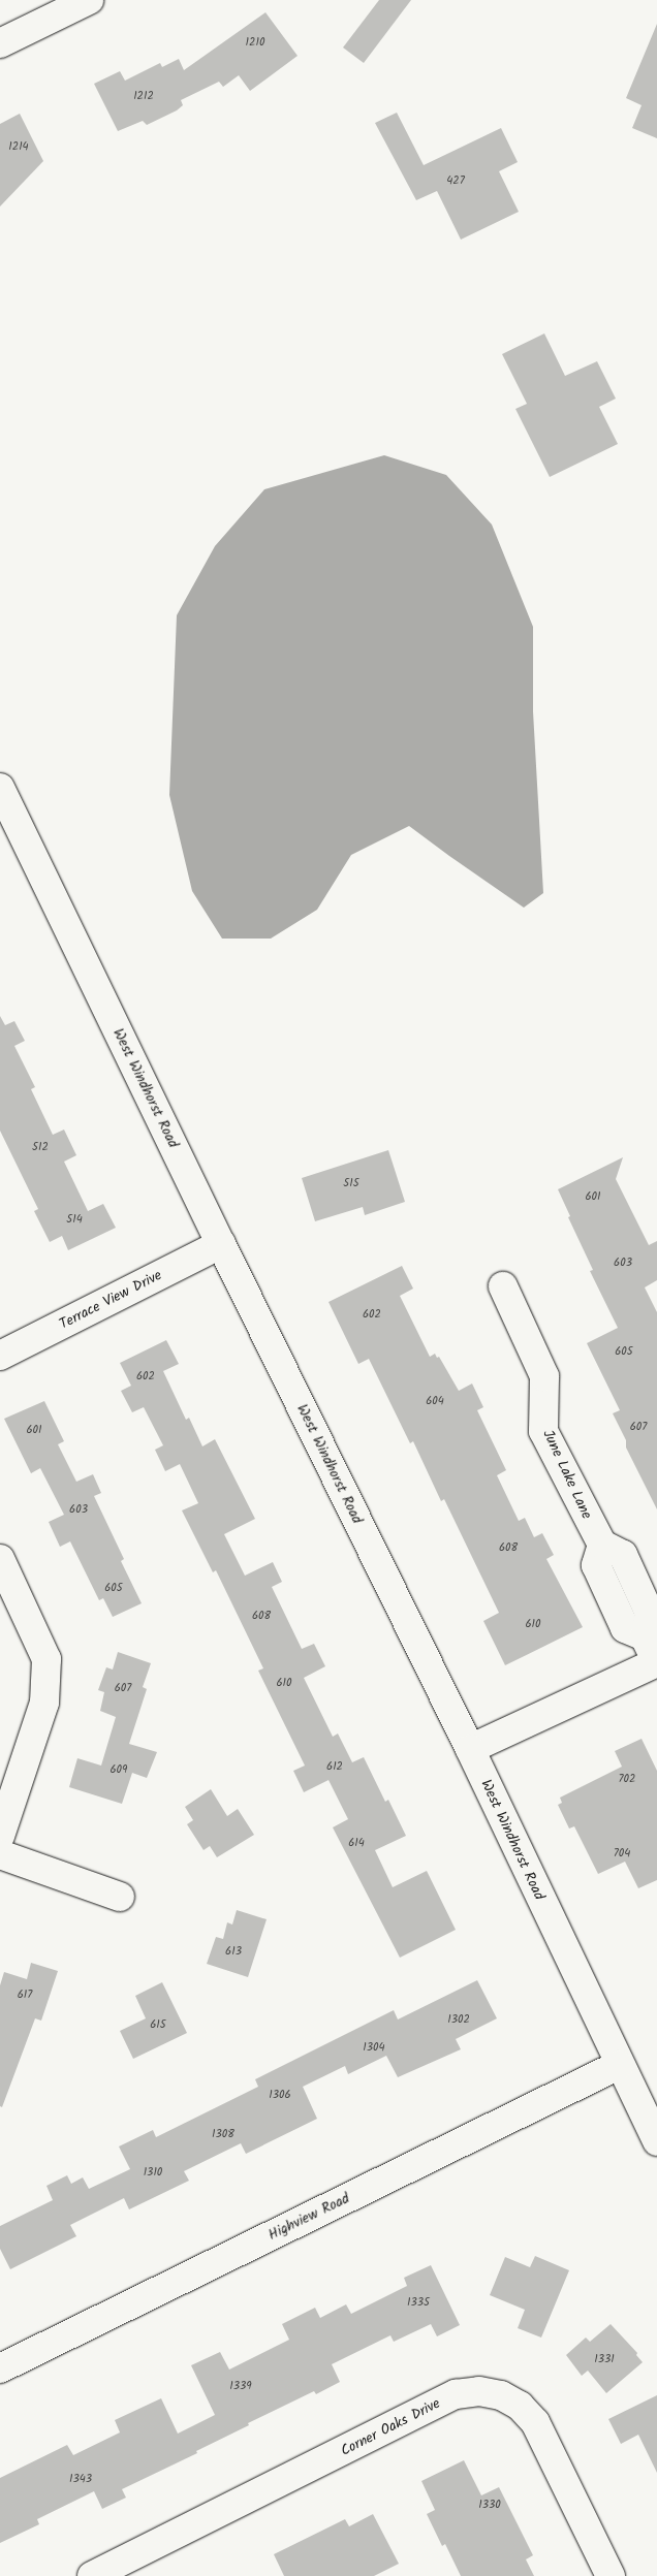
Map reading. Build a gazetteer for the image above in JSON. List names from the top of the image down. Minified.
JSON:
{"streets":{"street":["West Windhorst Road","Terrace View Drive","June Lake Lane","Highview Road","Corner Oaks Drive"]},"crossings":[["West Windhorst Road","Terrace View Drive"],["West Windhorst Road","June Lake Lane"],["West Windhorst Road","Highview Road"]],"house_numbers":["1210","1212","1214","427","512","515","601","514","603","602","605","602","604","607","601","603","608","605","608","610","610","607","612","609","702","614","704","613","617","1302","615","1304","1306","1308","1310","1335","1331","1339","1343","1330"]}
